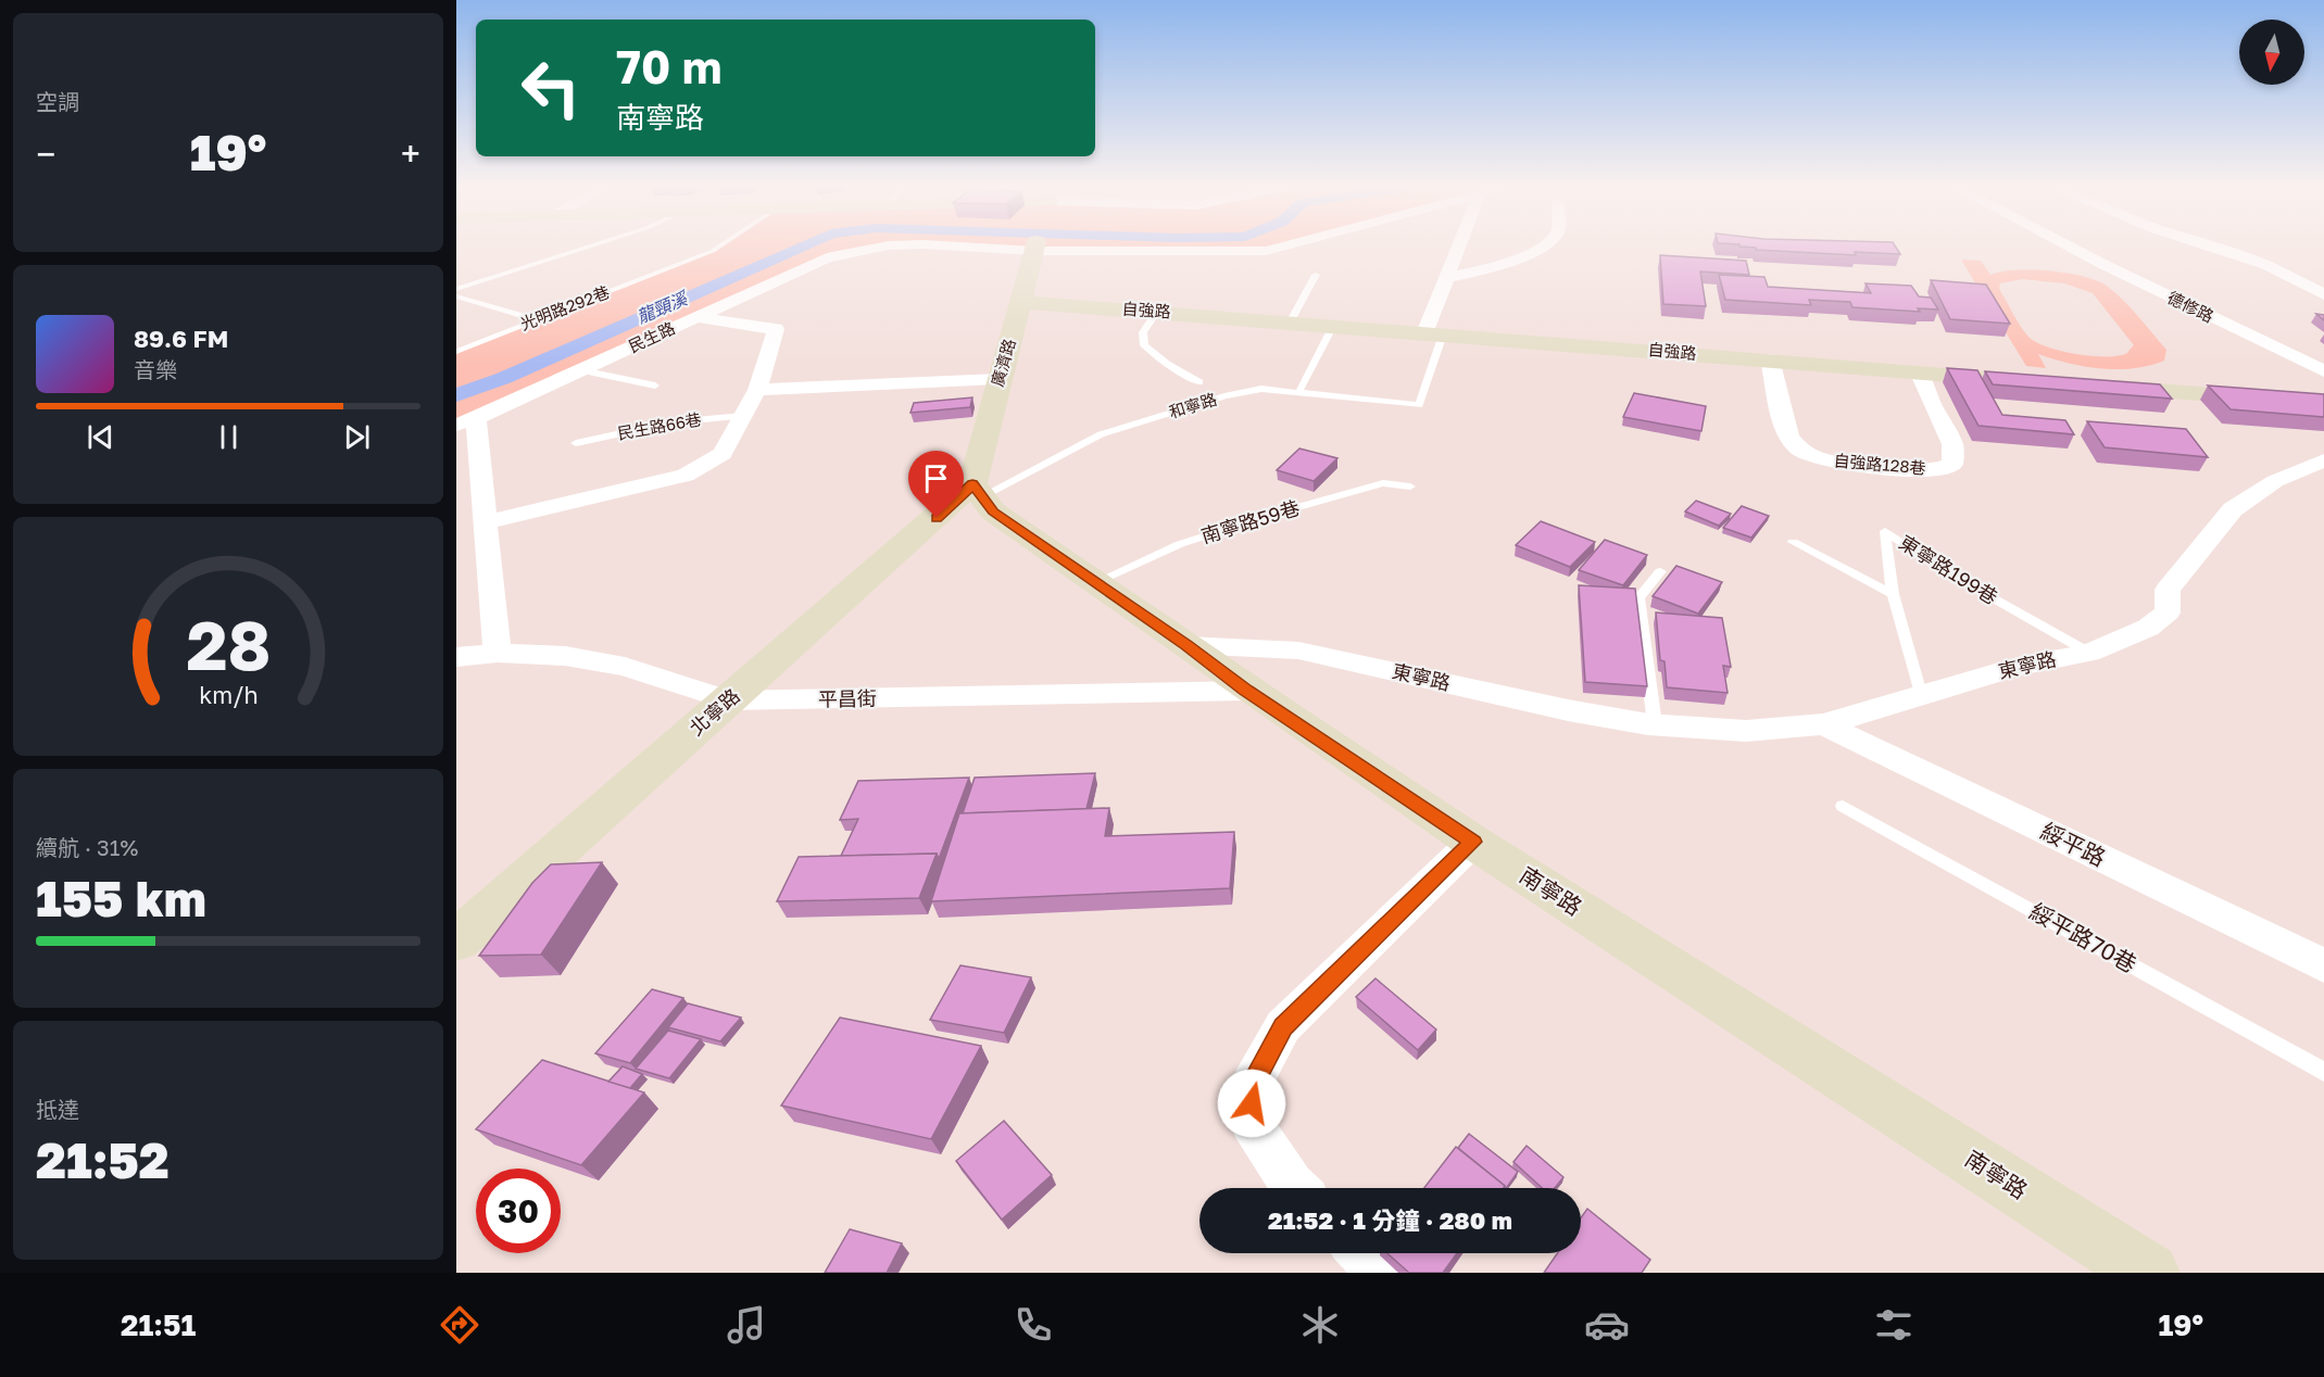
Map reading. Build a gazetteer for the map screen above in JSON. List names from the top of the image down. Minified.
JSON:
{"streets":{"street":["德修路","自強路","民生路","廣濟路","自強路128巷","東寧路","平昌街","北寧路","綏平路","南寧路"],"lane":["光明路292巷","和寧路","民生路66巷","南寧路59巷","東寧路199巷","綏平路70巷"]},"crossings":[["自強路","廣濟路"],["自強路","和寧路"],["自強路","自強路128巷"],["民生路","民生路66巷"],["民生路","平昌街"],["廣濟路","和寧路"],["廣濟路","北寧路"],["廣濟路","南寧路"],["和寧路","北寧路"],["和寧路","南寧路"],["南寧路59巷","南寧路"],["東寧路199巷","東寧路"],["東寧路","綏平路"],["東寧路","南寧路"],["平昌街","北寧路"],["平昌街","南寧路"],["北寧路","南寧路"]],"water":["龍頸溪"],"north":"bottom","page":{"tile":["空調",["續航 · 31%","155 km"],["抵達","21:52"]],"turn":["70 m","南寧路"],"heat":["−","19°","+"],"song":["89.6 FM","音樂"],"limit":"30","trip":"21:52 · 1 分鐘 · 280 m","tabs":["21:51","19°"],"gauge":["28","km/h"]}}
